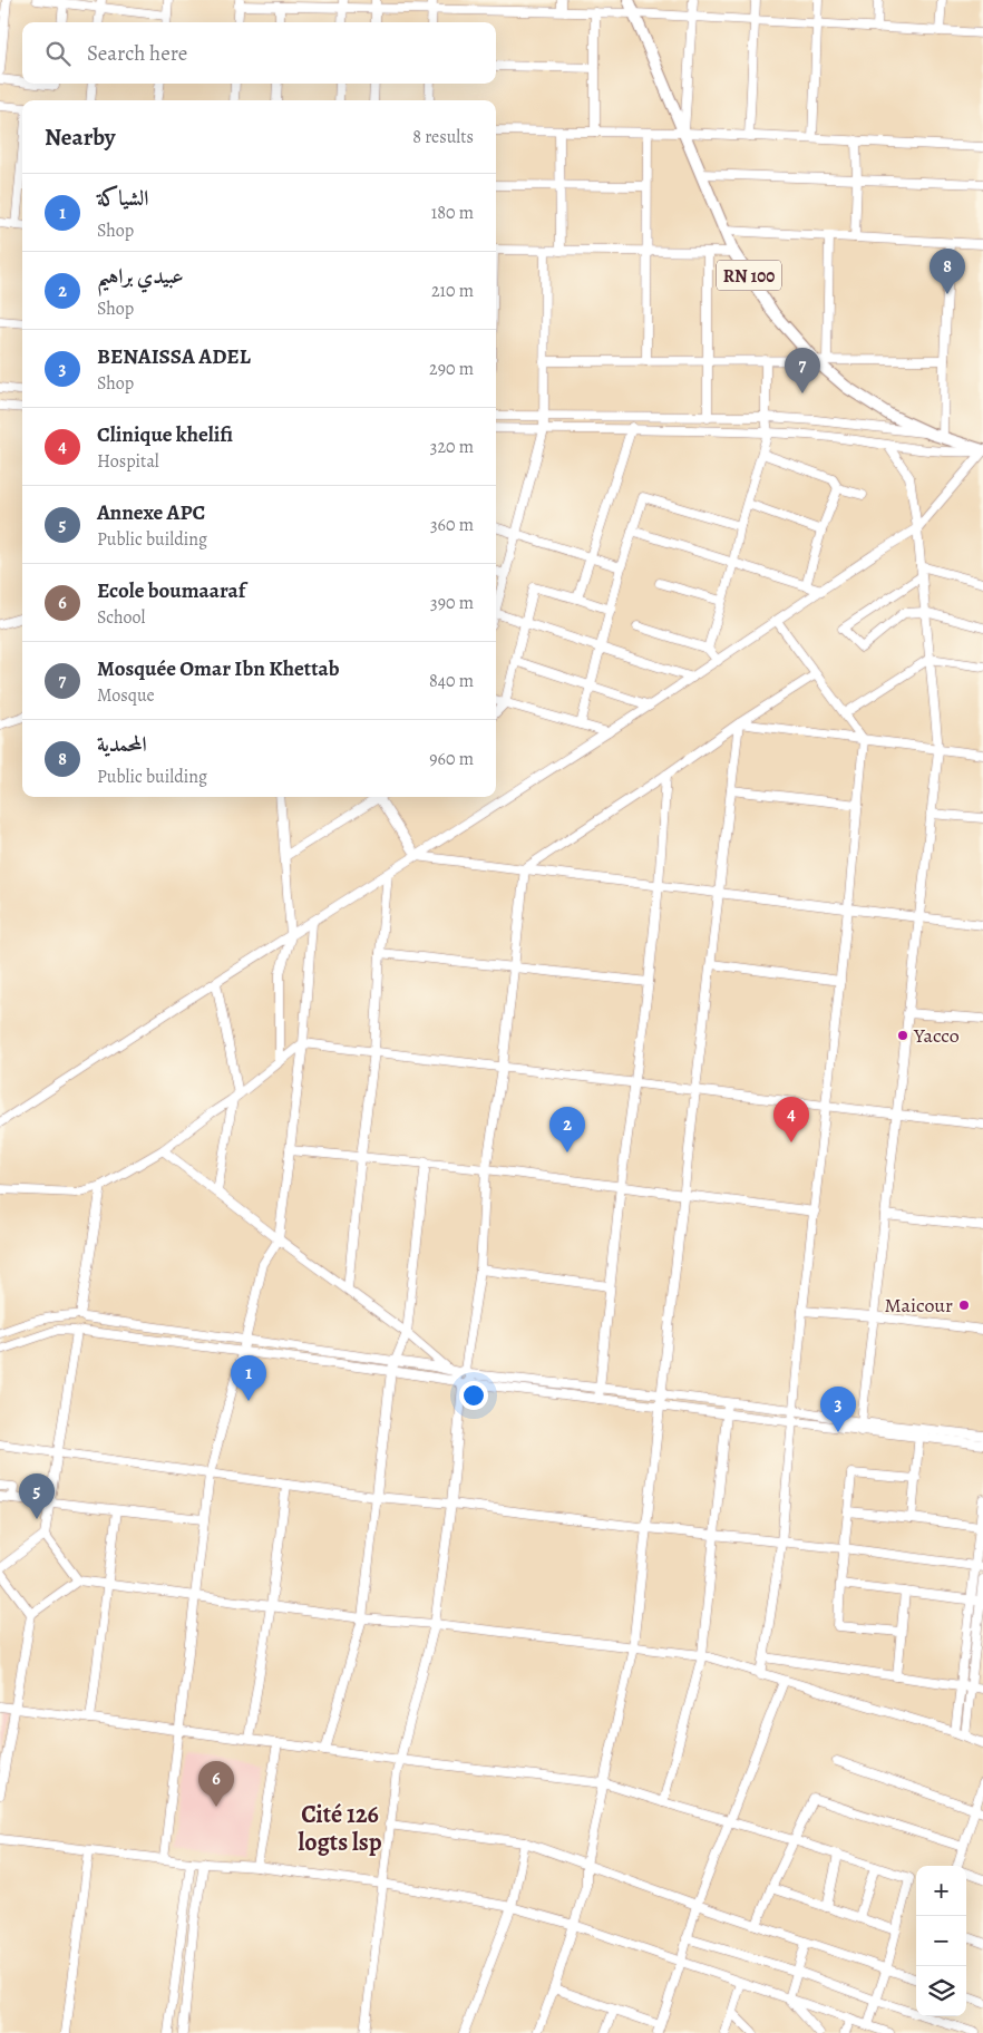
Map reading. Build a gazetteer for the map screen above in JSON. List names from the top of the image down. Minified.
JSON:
{"streets":{"main road":["RN 100"]},"districts":["Cité 126 logts lsp"],"places":["Yacco","Maicour"],"page":{"search":"Search here","heading":["Nearby","8 results"],"list":[{"mark":"1","name":"الشياكة","note":"Shop","value":"180 m"},{"mark":"2","name":"عبيدي براهيم","note":"Shop","value":"210 m"},{"mark":"3","name":"BENAISSA ADEL","note":"Shop","value":"290 m"},{"mark":"4","name":"Clinique khelifi","note":"Hospital","value":"320 m"},{"mark":"5","name":"Annexe APC","note":"Public building","value":"360 m"},{"mark":"6","name":"Ecole boumaaraf","note":"School","value":"390 m"},{"mark":"7","name":"Mosquée Omar Ibn Khettab","note":"Mosque","value":"840 m"},{"mark":"8","name":"المحمدية","note":"Public building","value":"960 m"}],"pins":["8","7","4","2","1","3","5","6"],"map_buttons":["+","−"]}}
